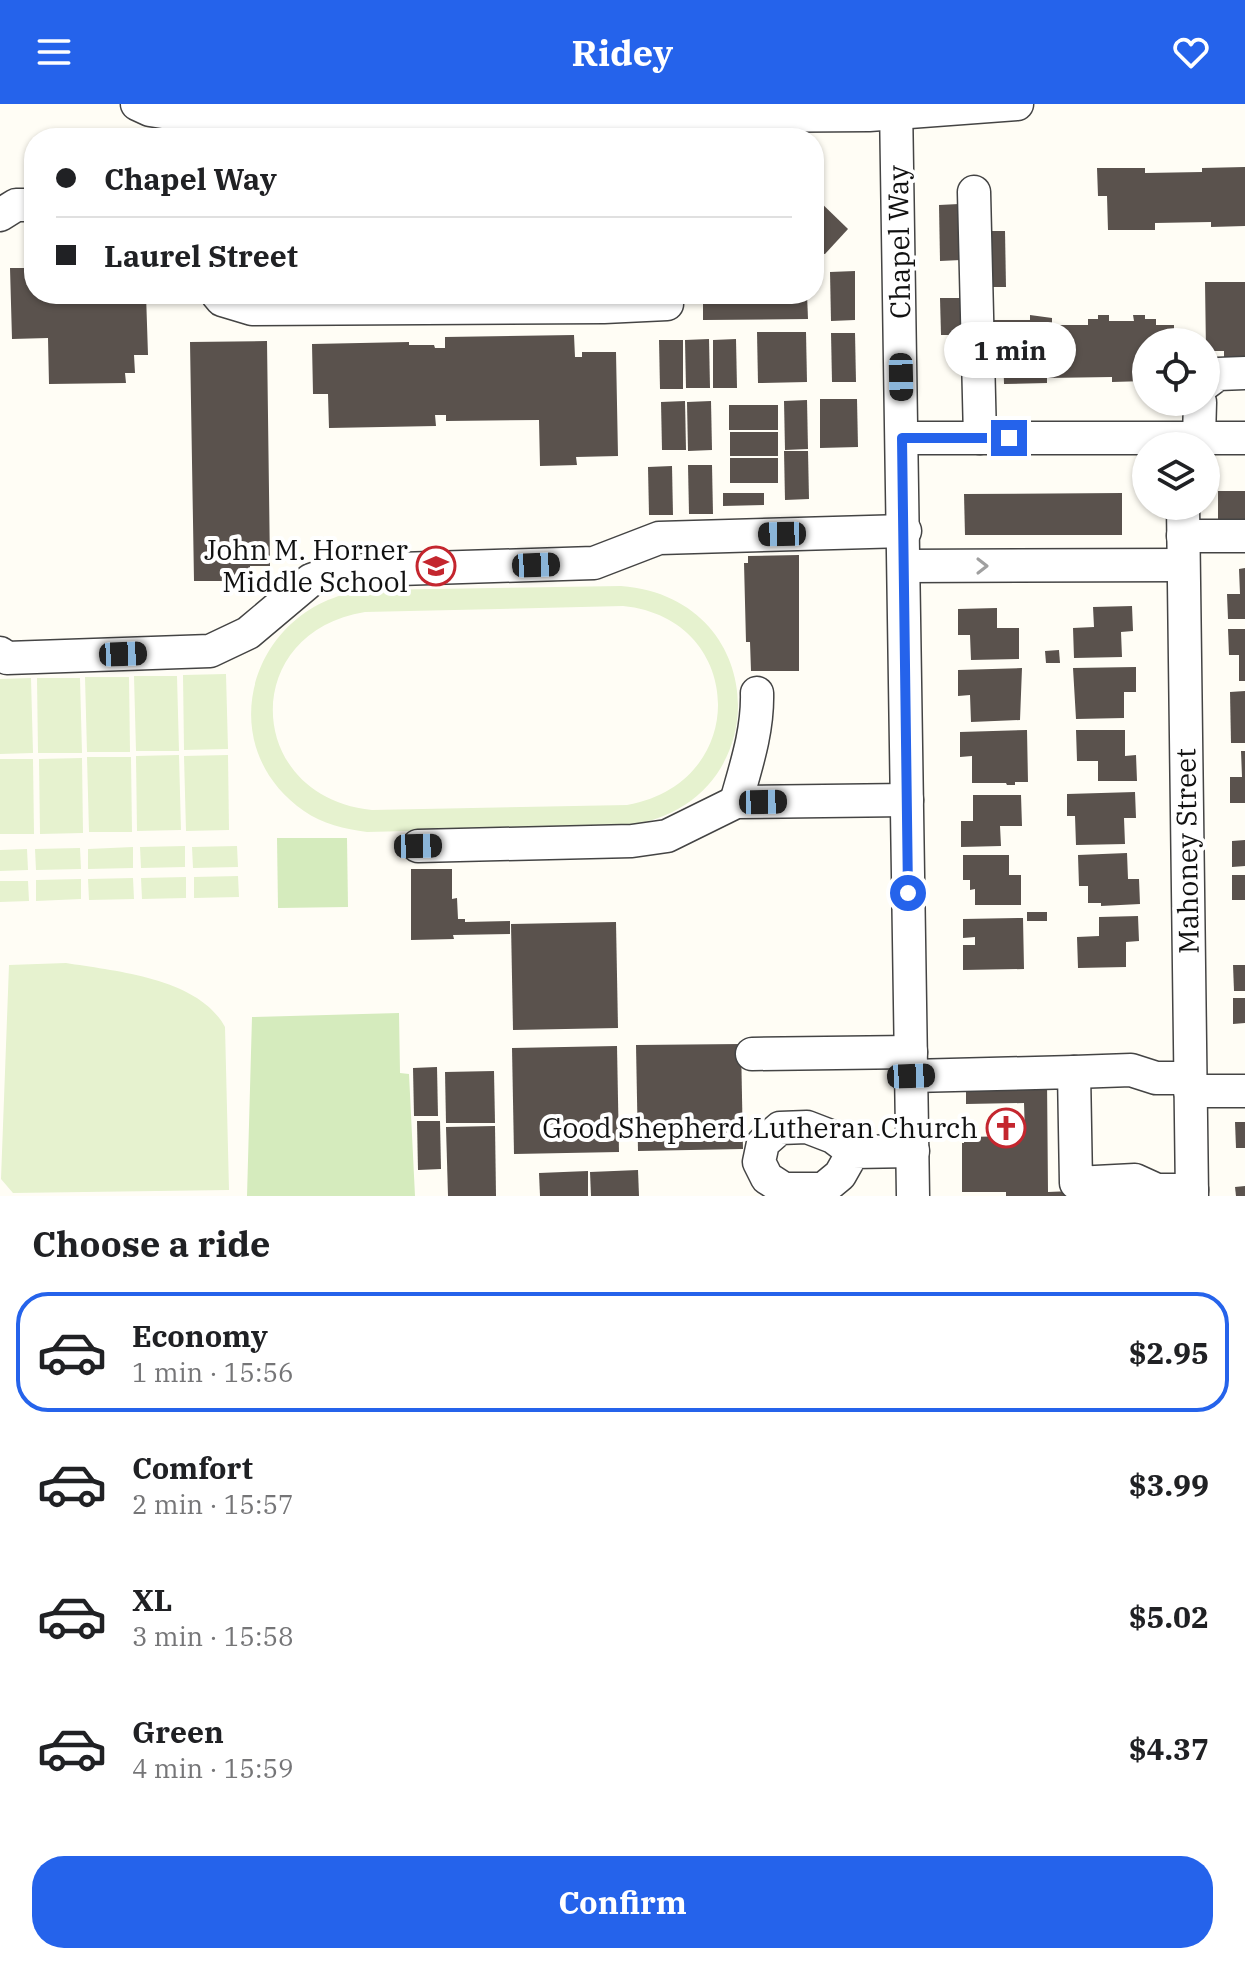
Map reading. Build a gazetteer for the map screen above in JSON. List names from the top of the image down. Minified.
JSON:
{"streets":{"street":["Chapel Way","Mahoney Street"]},"places":{"school or university":["John M. Horner Middle School"],"church":["Good Shepherd Lutheran Church"]},"page":{"header":"Ridey","banner":["Chapel Way","Laurel Street"],"bubble":"1 min","heading":"Choose a ride","list":[{"name":"Economy","note":"1 min · 15:56","value":"$2.95"},{"name":"Comfort","note":"2 min · 15:57","value":"$3.99"},{"name":"XL","note":"3 min · 15:58","value":"$5.02"},{"name":"Green","note":"4 min · 15:59","value":"$4.37"}],"buttons":"Confirm"}}
